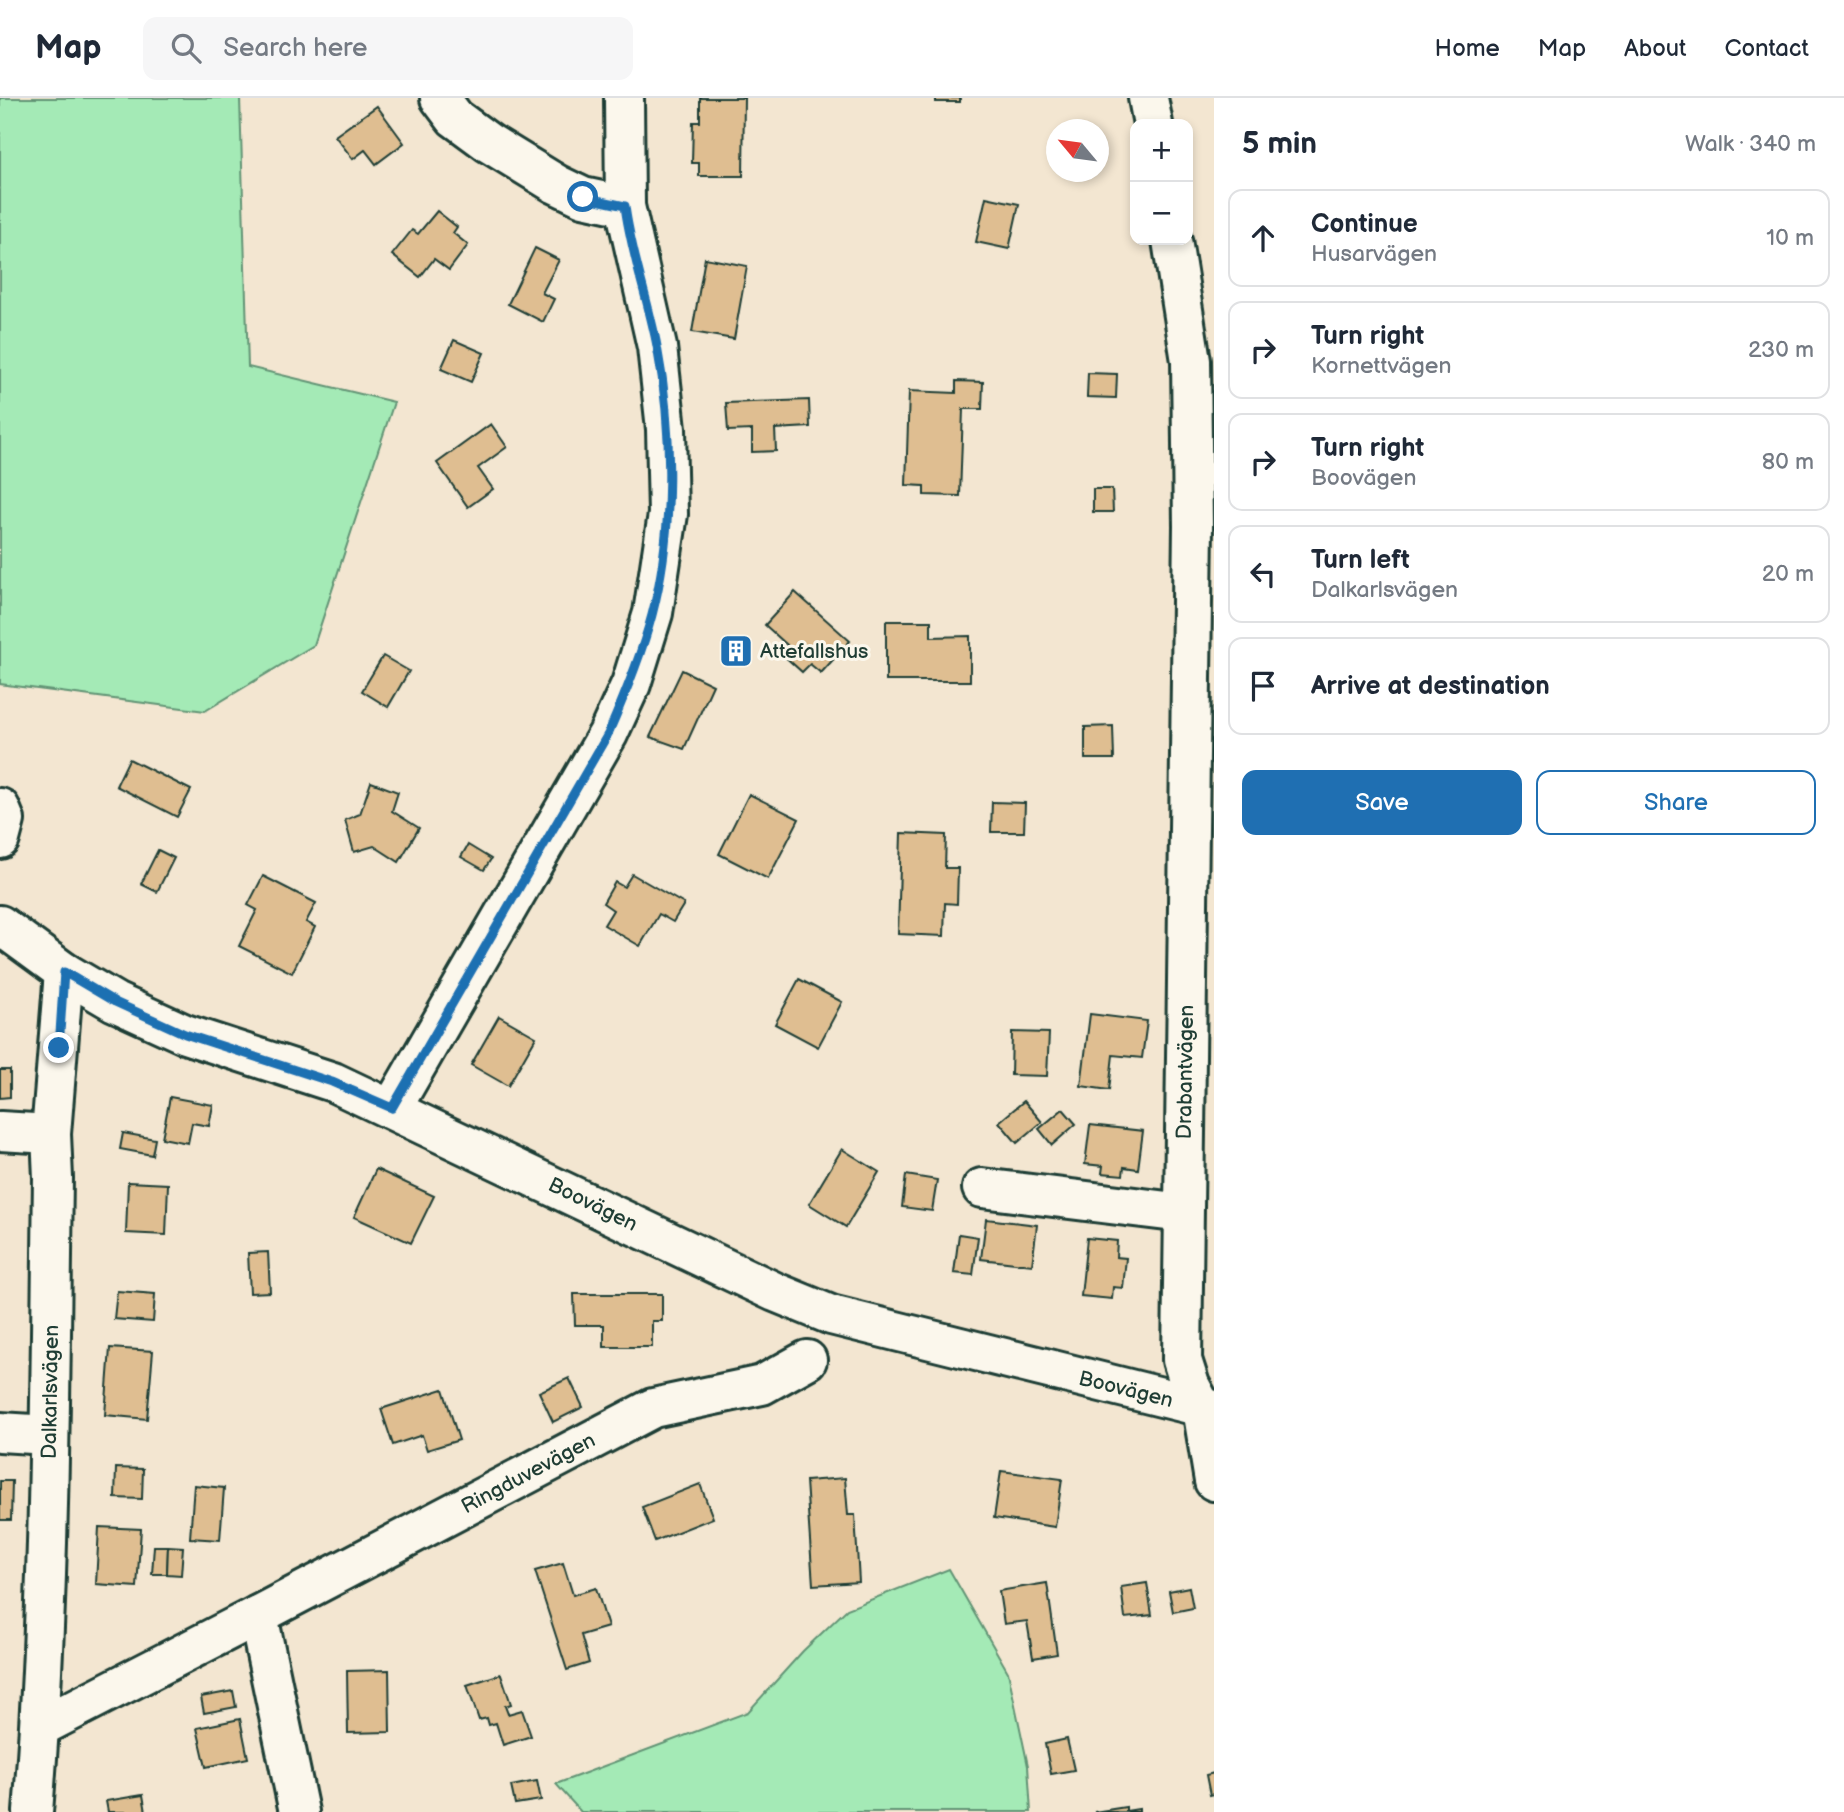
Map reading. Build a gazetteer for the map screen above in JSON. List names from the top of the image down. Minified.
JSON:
{"streets":{"street":["Drabantvägen","Boovägen","Dalkarlsvägen","Ringduvevägen"]},"crossings":[["Drabantvägen","Boovägen"],["Boovägen","Dalkarlsvägen"],["Dalkarlsvägen","Ringduvevägen"]],"places":{"building":["Attefallshus"]},"north":"top left","page":{"header":"Map","search":"Search here","nav":["Home","Map","About","Contact"],"heading":["5 min","Walk · 340 m"],"map_buttons":["+","−"],"list":[["Continue","Husarvägen","10 m"],["Turn right","Kornettvägen","230 m"],["Turn right","Boovägen","80 m"],["Turn left","Dalkarlsvägen","20 m"],"Arrive at destination"],"buttons":["Save","Share"]}}
